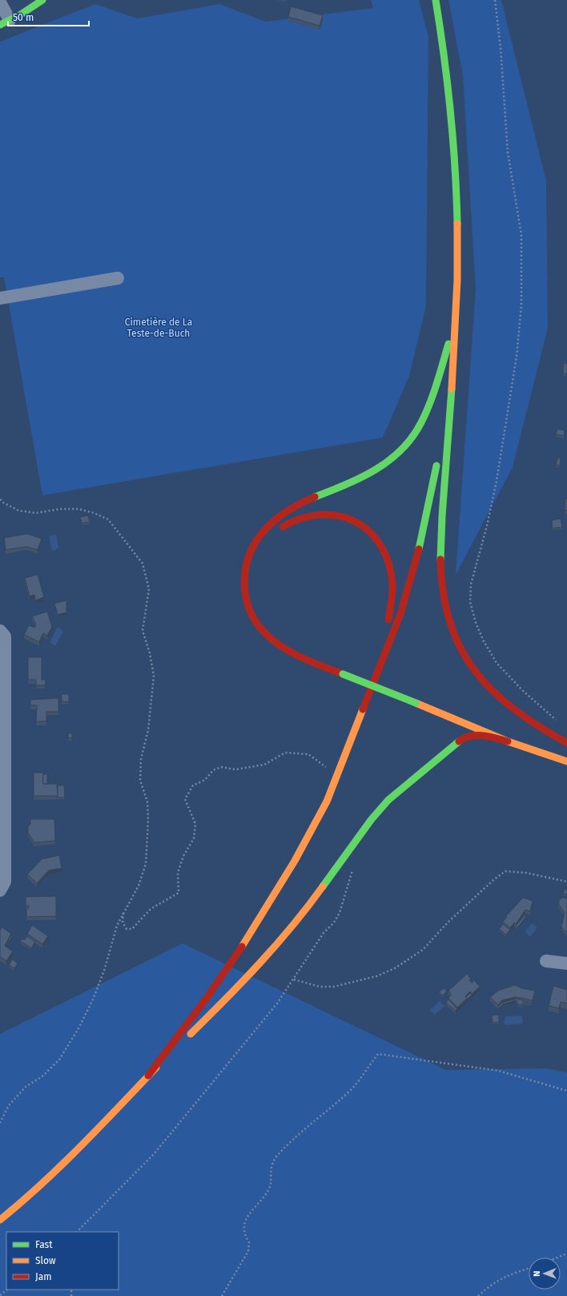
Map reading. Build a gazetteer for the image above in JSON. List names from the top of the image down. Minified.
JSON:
{"parks":["Cimetière de La Teste-de-Buch"],"legend":["Fast","Slow","Jam"],"scale_bar":"50 m","north":"left"}
